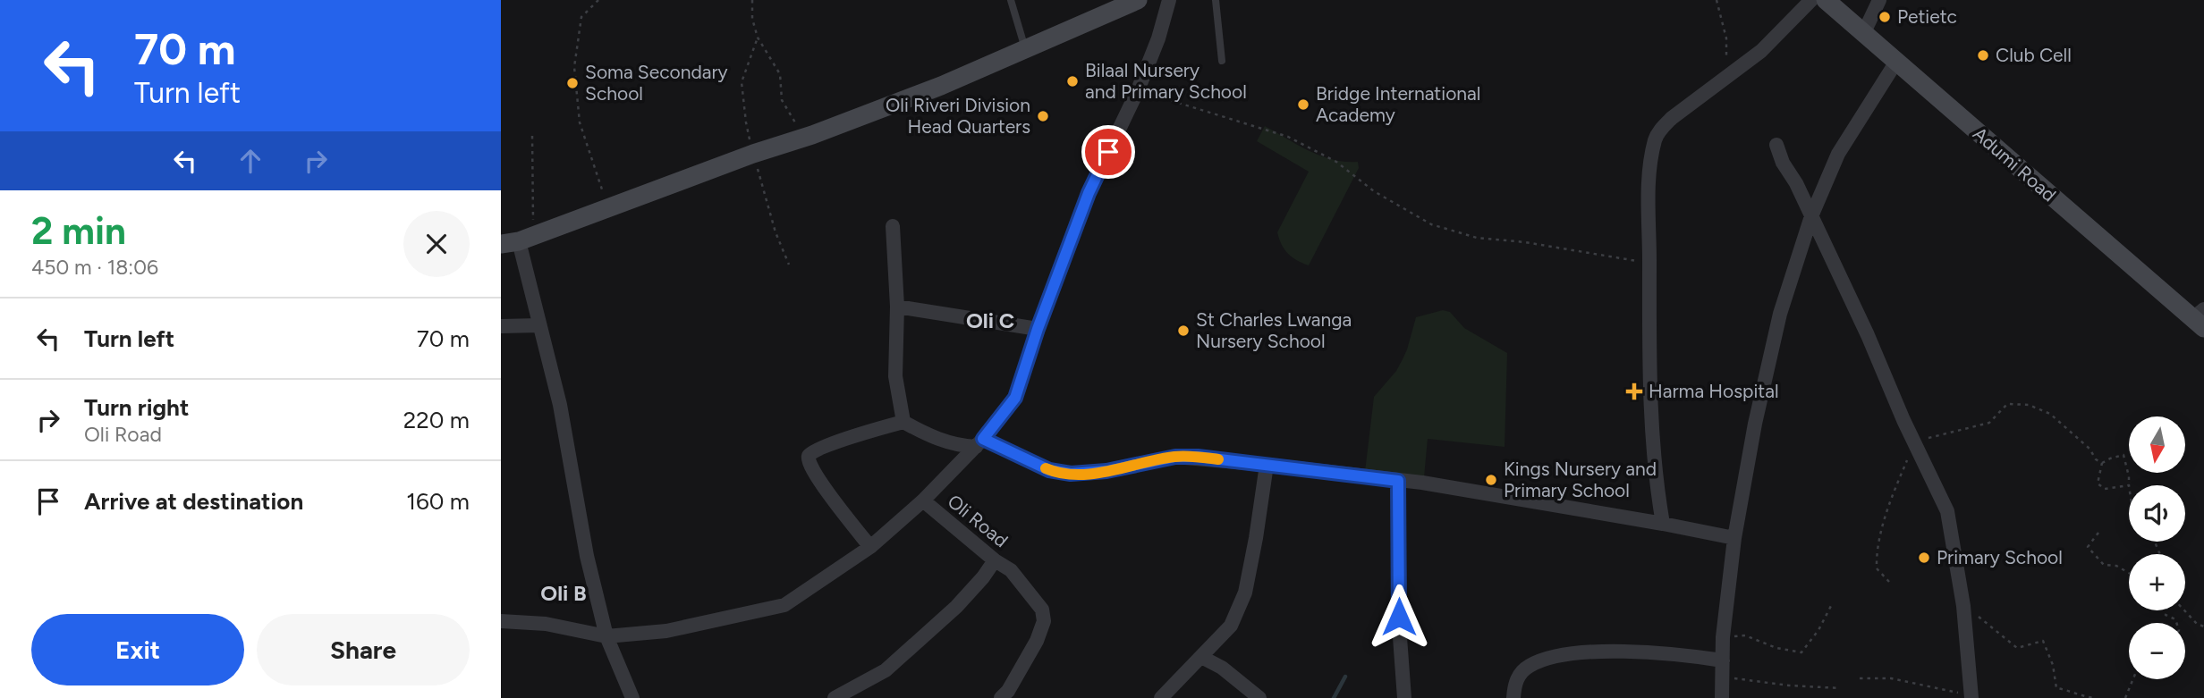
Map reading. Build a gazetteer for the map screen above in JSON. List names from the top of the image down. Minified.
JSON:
{"streets":{"street":["Adumi Road","Oli Road"]},"districts":["Oli C","Oli B"],"places":{"other":["Petietc","Club Cell","Bilaal Nursery and Primary School","Soma Secondary School","Bridge International Academy","Oli Riveri Division Head Quarters","St Charles Lwanga Nursery School","Kings Nursery and Primary School","Primary School"],"health":["Harma Hospital"]},"north":"bottom","page":{"turn":["70 m","Turn left"],"heading":["2 min","450 m · 18:06"],"list":[{"name":"Turn left","value":"70 m"},{"name":"Turn right","note":"Oli Road","value":"220 m"},{"name":"Arrive at destination","value":"160 m"}],"map_buttons":["+","−"],"buttons":["Exit","Share"]}}
